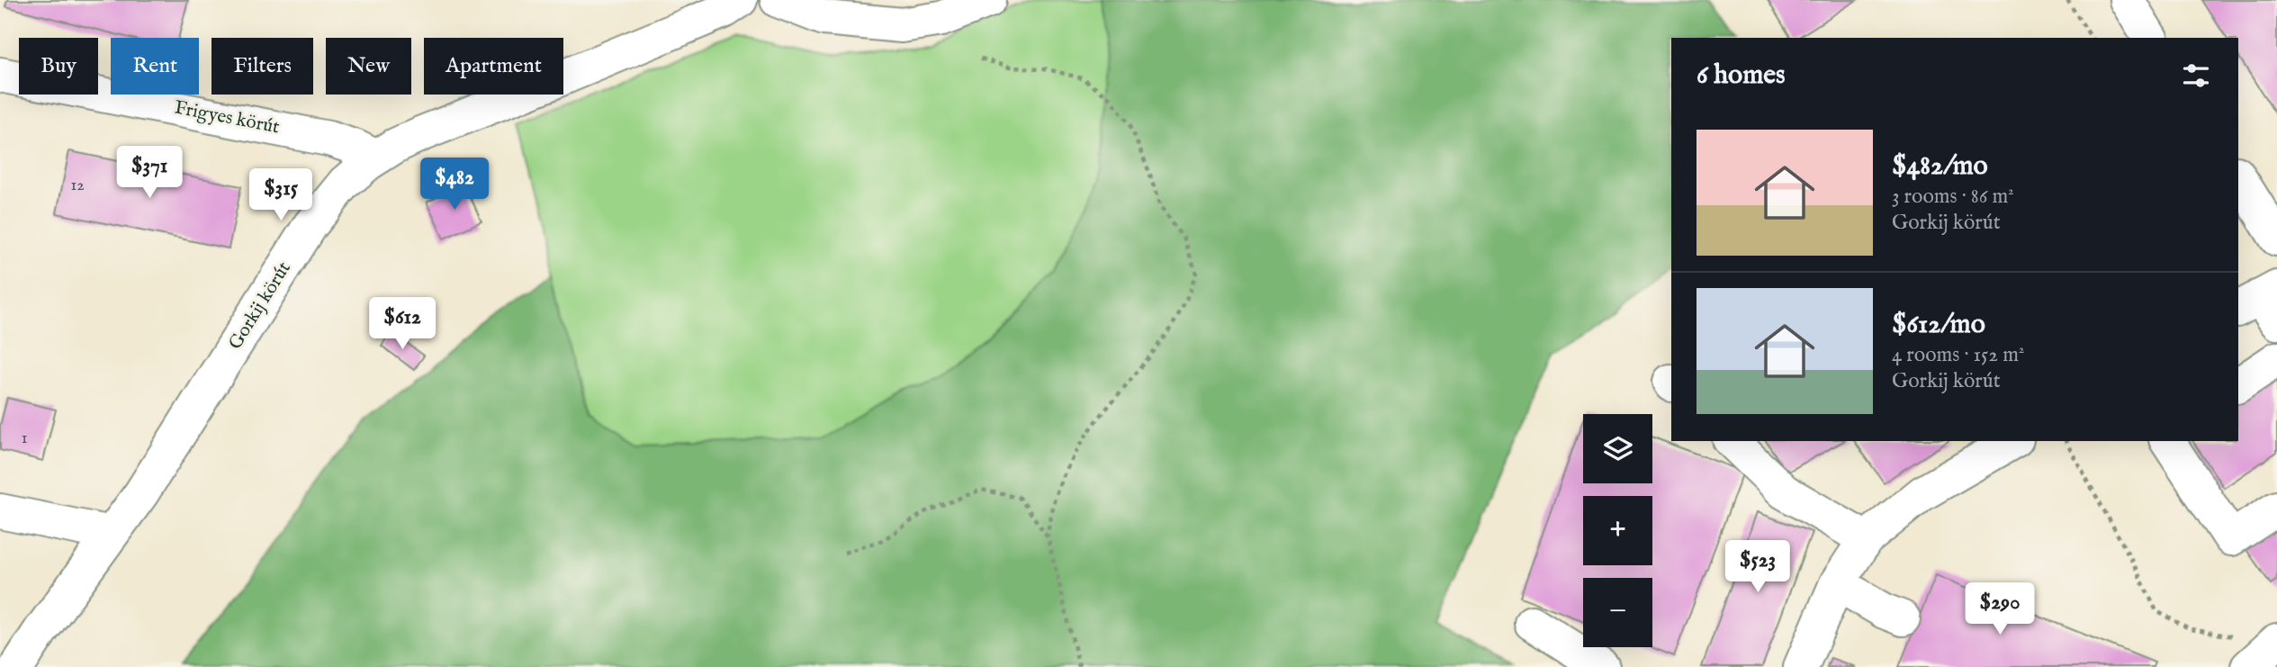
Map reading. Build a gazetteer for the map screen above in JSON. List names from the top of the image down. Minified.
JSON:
{"streets":{"street":["Frigyes körút","Gorkij körút"]},"crossings":[["Frigyes körút","Gorkij körút"]],"house_numbers":["12","1"],"page":{"chip":["Buy","Rent","Filters","New","Apartment"],"heading":"6 homes","list":[{"name":"$482/mo","note":"3 rooms · 86 m² · Gorkij körút"},{"name":"$612/mo","note":"4 rooms · 152 m² · Gorkij körút"}],"price":["$371","$482","$315","$612","$523","$290"],"map_buttons":["+","−"]}}
